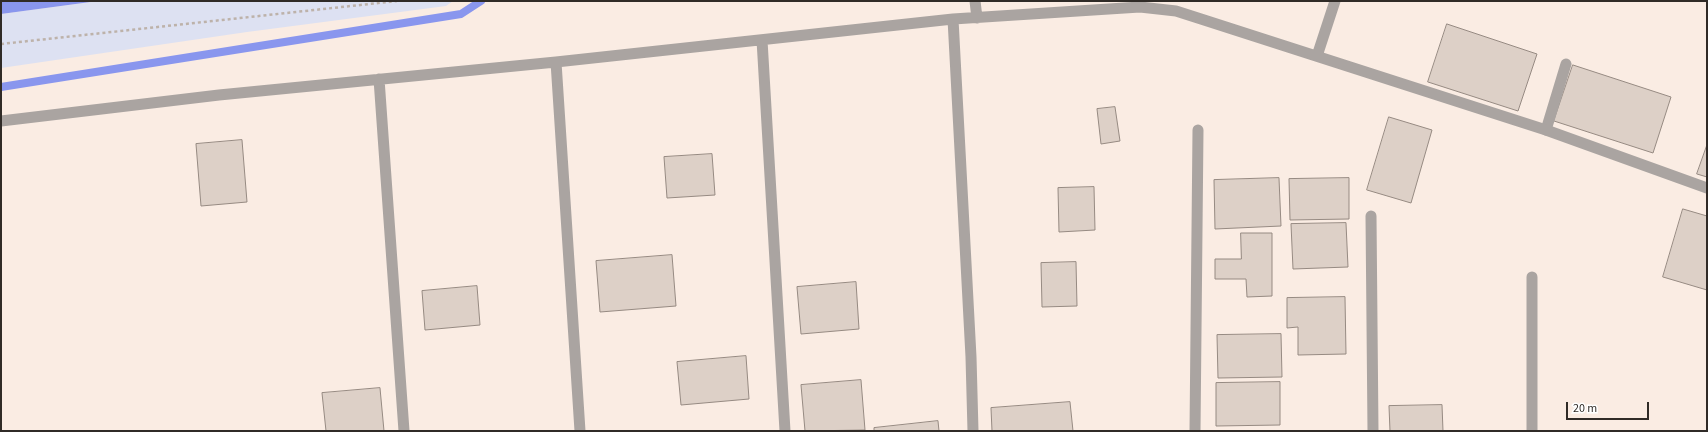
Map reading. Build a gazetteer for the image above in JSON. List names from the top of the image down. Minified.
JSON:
{"scale_bar":"20 m"}
